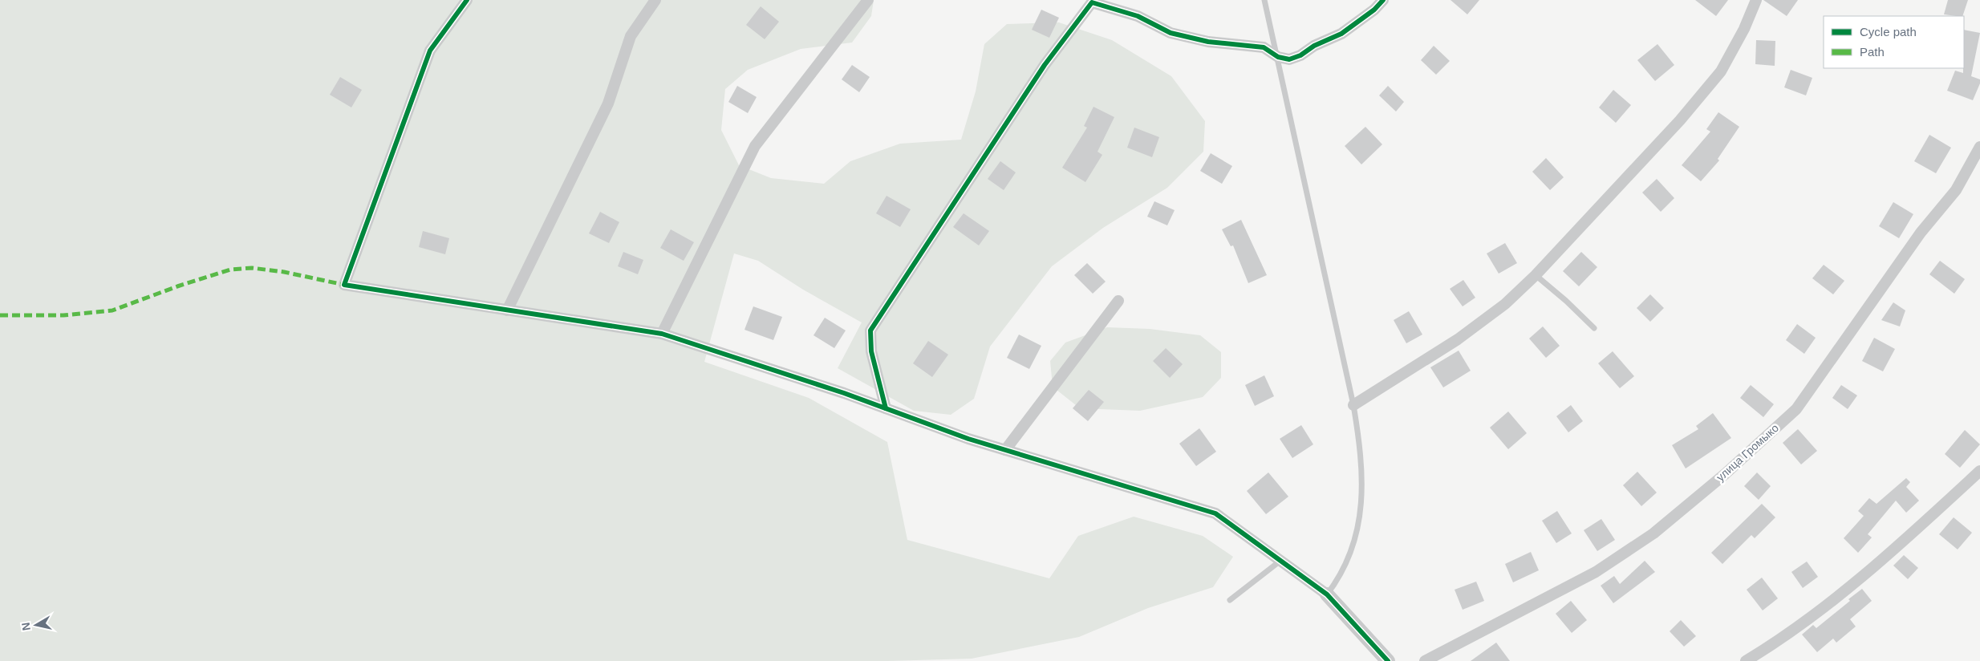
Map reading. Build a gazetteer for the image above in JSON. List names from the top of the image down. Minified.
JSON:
{"streets":{"street":["улица Громыко"]},"legend":["Cycle path","Path"],"north":"left"}
